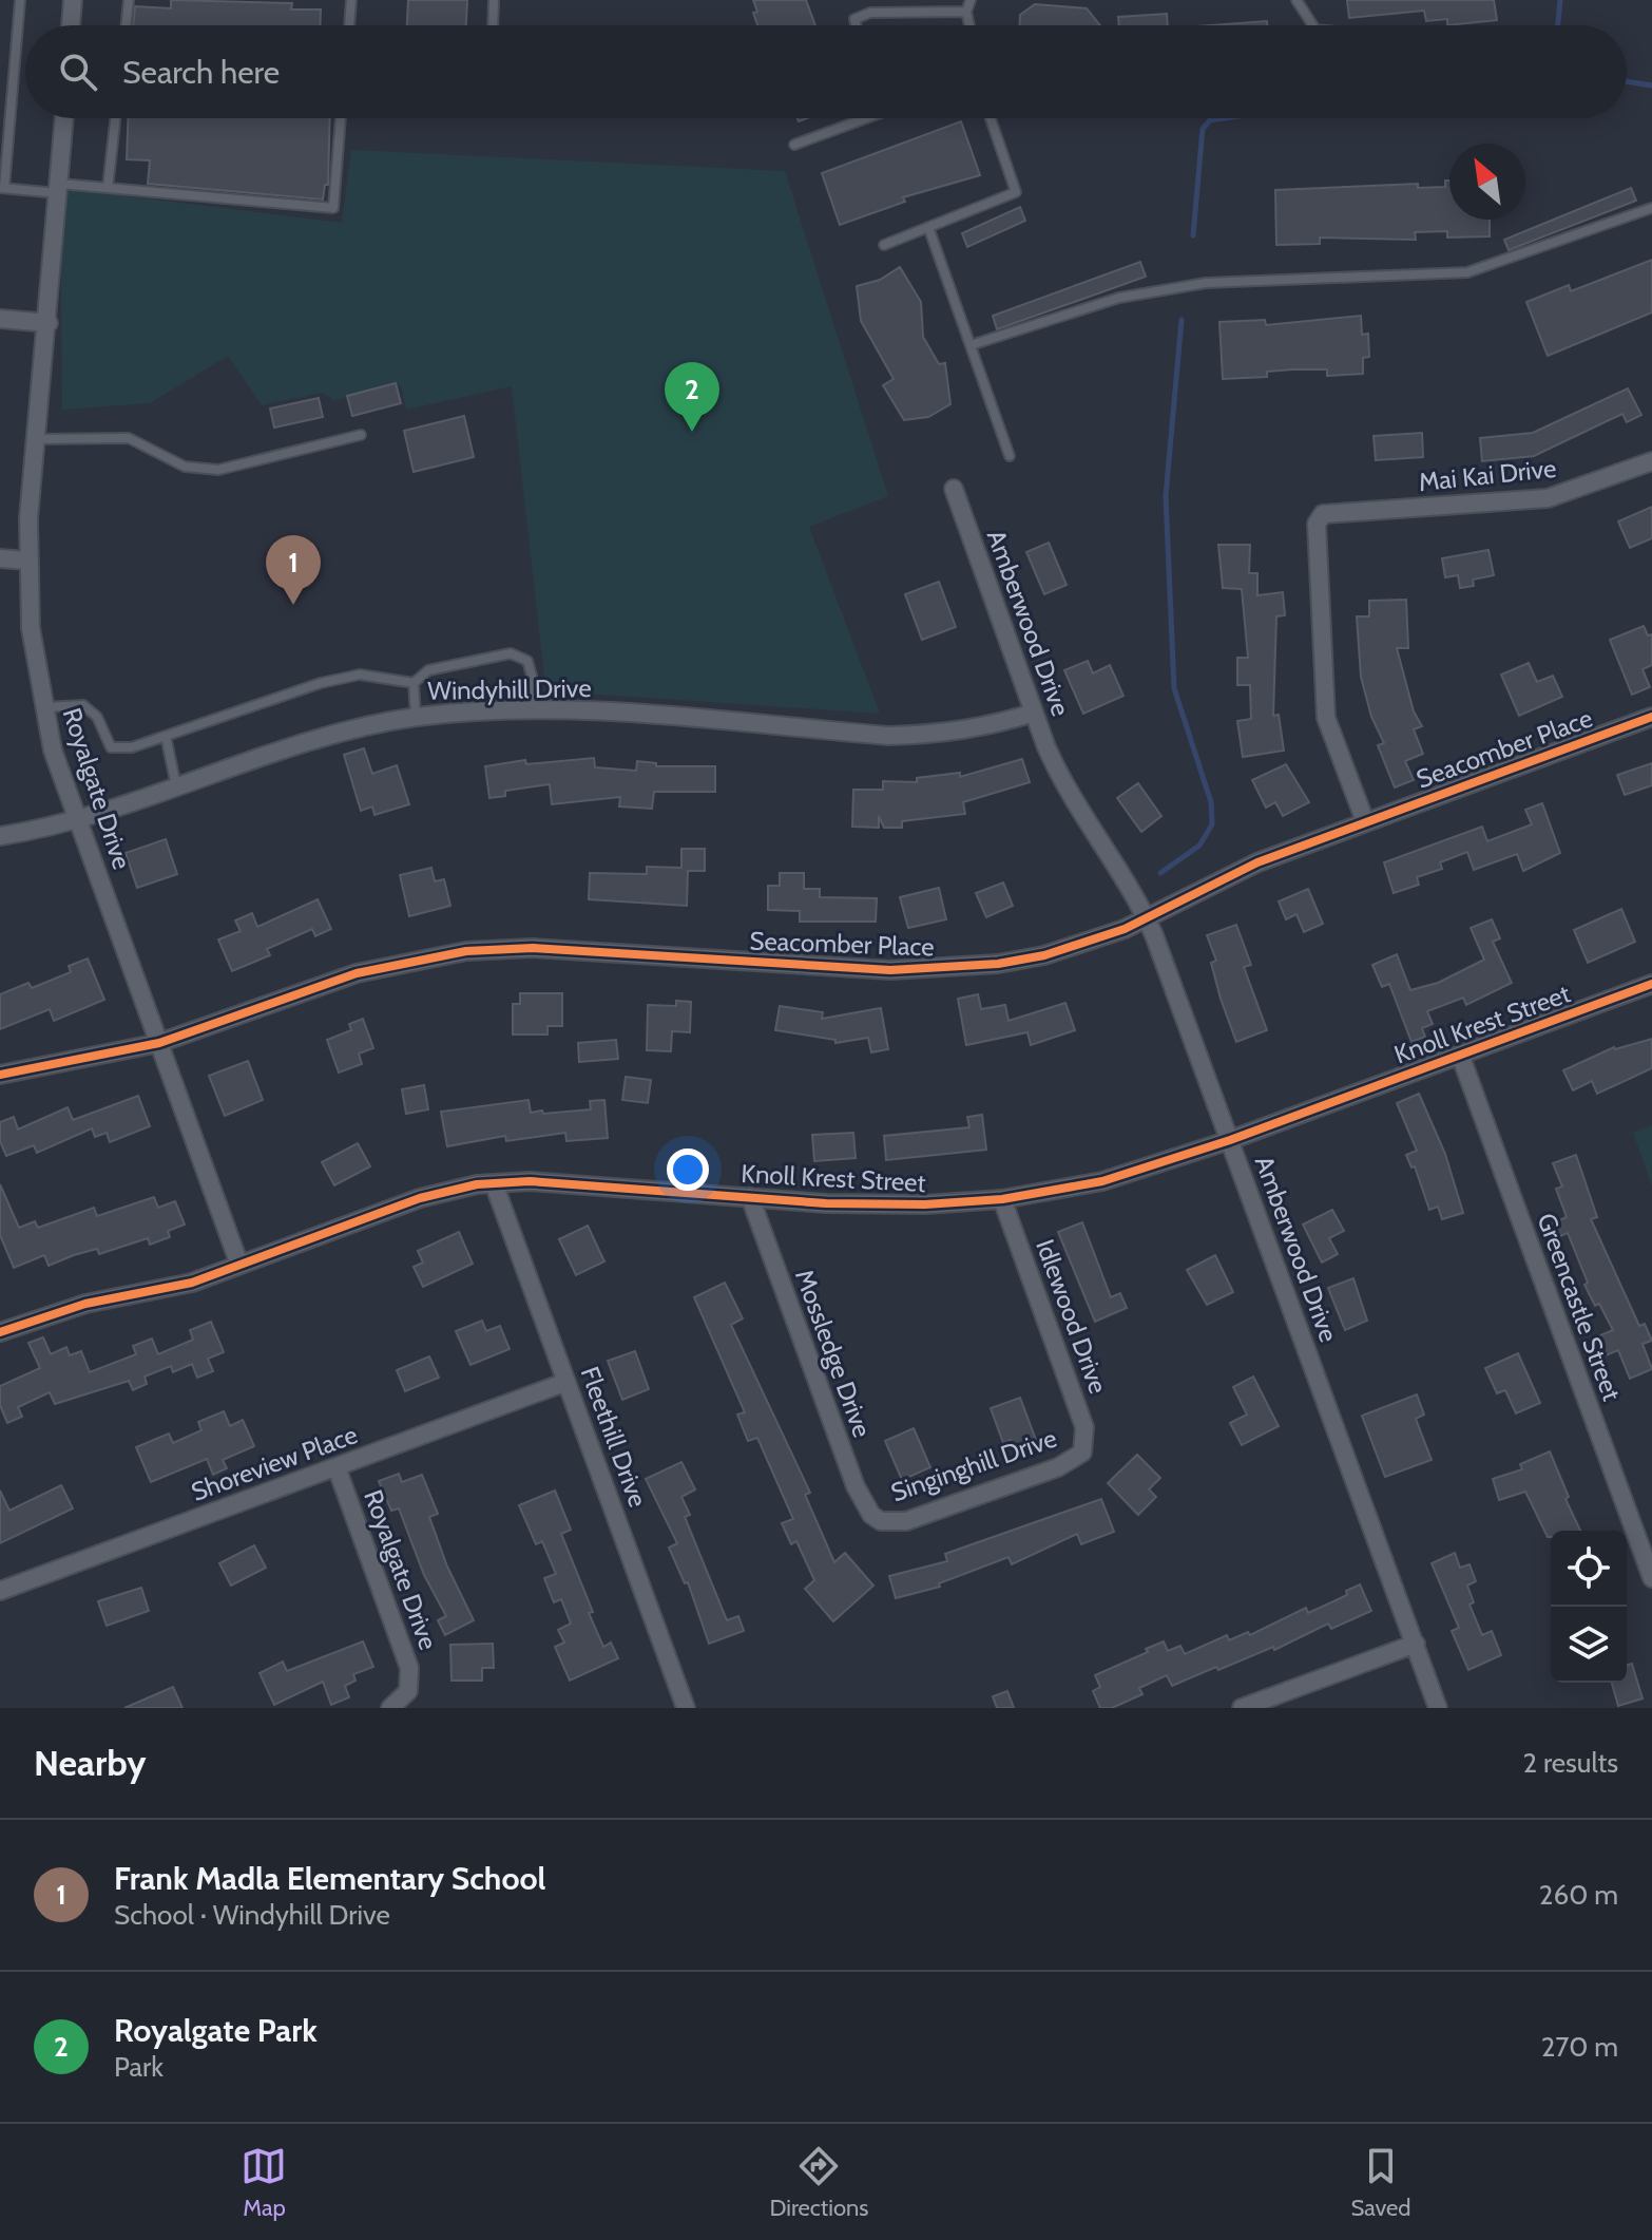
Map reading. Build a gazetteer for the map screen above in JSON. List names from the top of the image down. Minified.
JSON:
{"streets":{"street":["Mai Kai Drive","Amberwood Drive","Windyhill Drive","Seacomber Place","Royalgate Drive","Knoll Krest Street","Greencastle Street","Idlewood Drive","Mossledge Drive","Fleethill Drive","Shoreview Place","Singinghill Drive"]},"crossings":[["Mai Kai Drive","Seacomber Place"],["Amberwood Drive","Windyhill Drive"],["Amberwood Drive","Seacomber Place"],["Amberwood Drive","Knoll Krest Street"],["Windyhill Drive","Royalgate Drive"],["Seacomber Place","Royalgate Drive"],["Royalgate Drive","Knoll Krest Street"],["Royalgate Drive","Shoreview Place"],["Knoll Krest Street","Greencastle Street"],["Knoll Krest Street","Idlewood Drive"],["Knoll Krest Street","Mossledge Drive"],["Knoll Krest Street","Fleethill Drive"],["Idlewood Drive","Singinghill Drive"],["Mossledge Drive","Singinghill Drive"],["Fleethill Drive","Shoreview Place"]],"north":"top left","page":{"search":"Search here","pins":["2","1"],"heading":["Nearby","2 results"],"list":[{"mark":"1","name":"Frank Madla Elementary School","note":"School · Windyhill Drive","value":"260 m"},{"mark":"2","name":"Royalgate Park","note":"Park","value":"270 m"}],"nav":["Map","Directions","Saved"]}}
